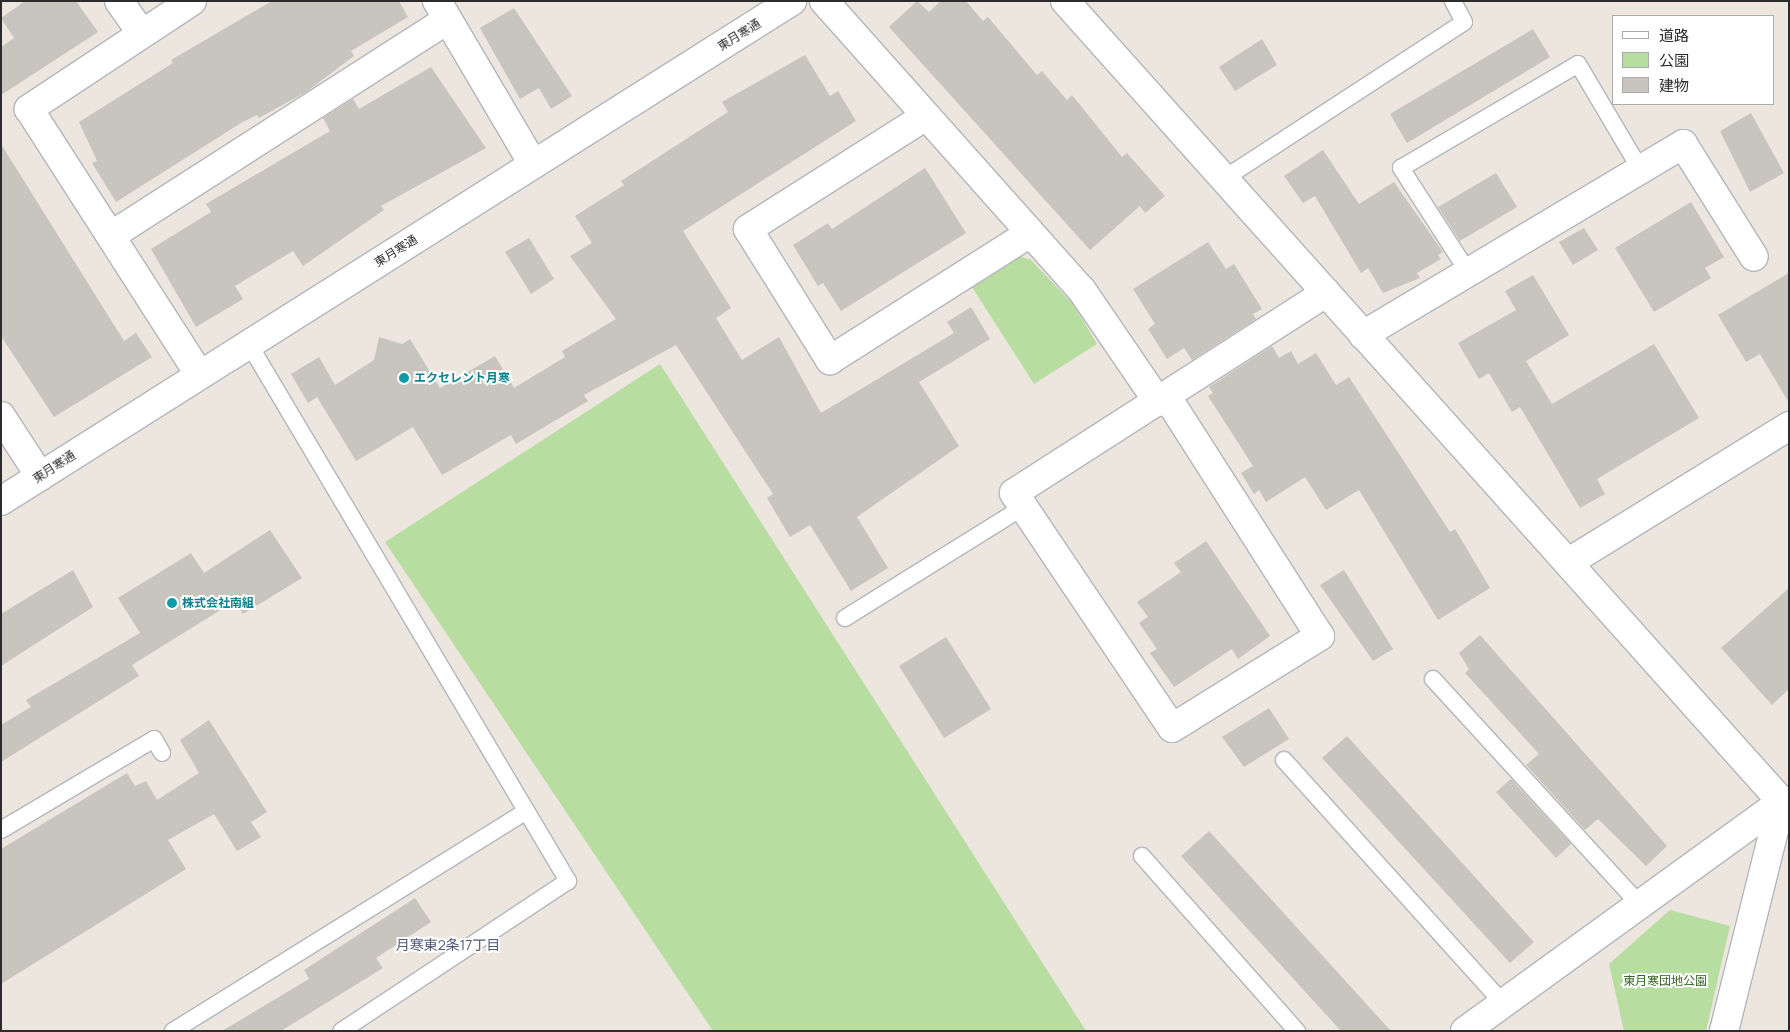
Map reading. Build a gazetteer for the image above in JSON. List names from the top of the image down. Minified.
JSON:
{"streets":{"street":["東月寒通"]},"districts":["月寒東2条17丁目"],"parks":["東月寒団地公園"],"places":["エクセレント月寒","株式会社南組"],"legend":["道路","公園","建物"]}
